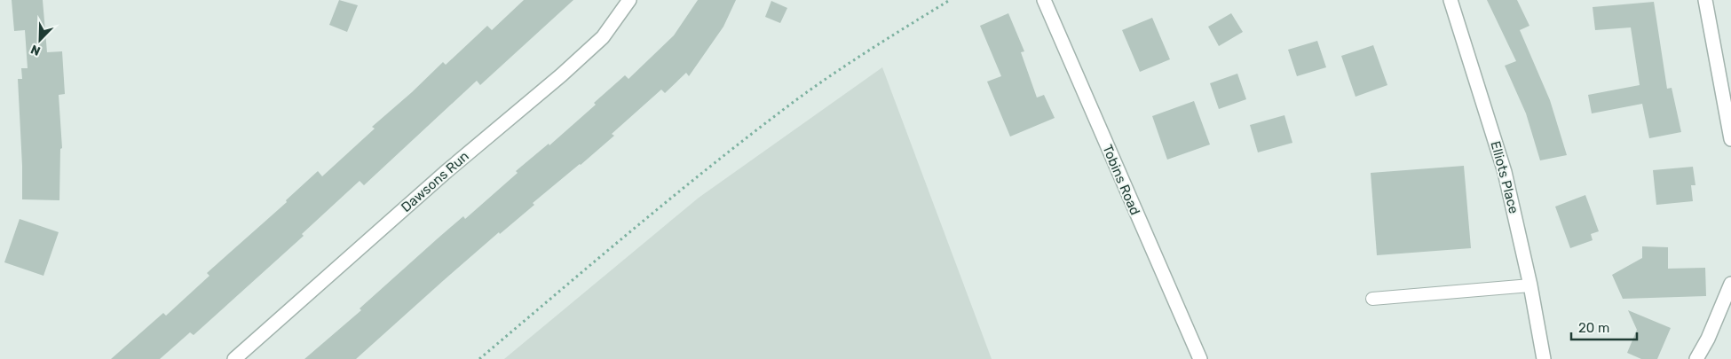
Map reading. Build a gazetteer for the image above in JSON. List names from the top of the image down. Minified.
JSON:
{"streets":{"street":["Elliots Place","Tobins Road","Dawsons Run"]},"scale_bar":"20 m","north":"bottom left"}
